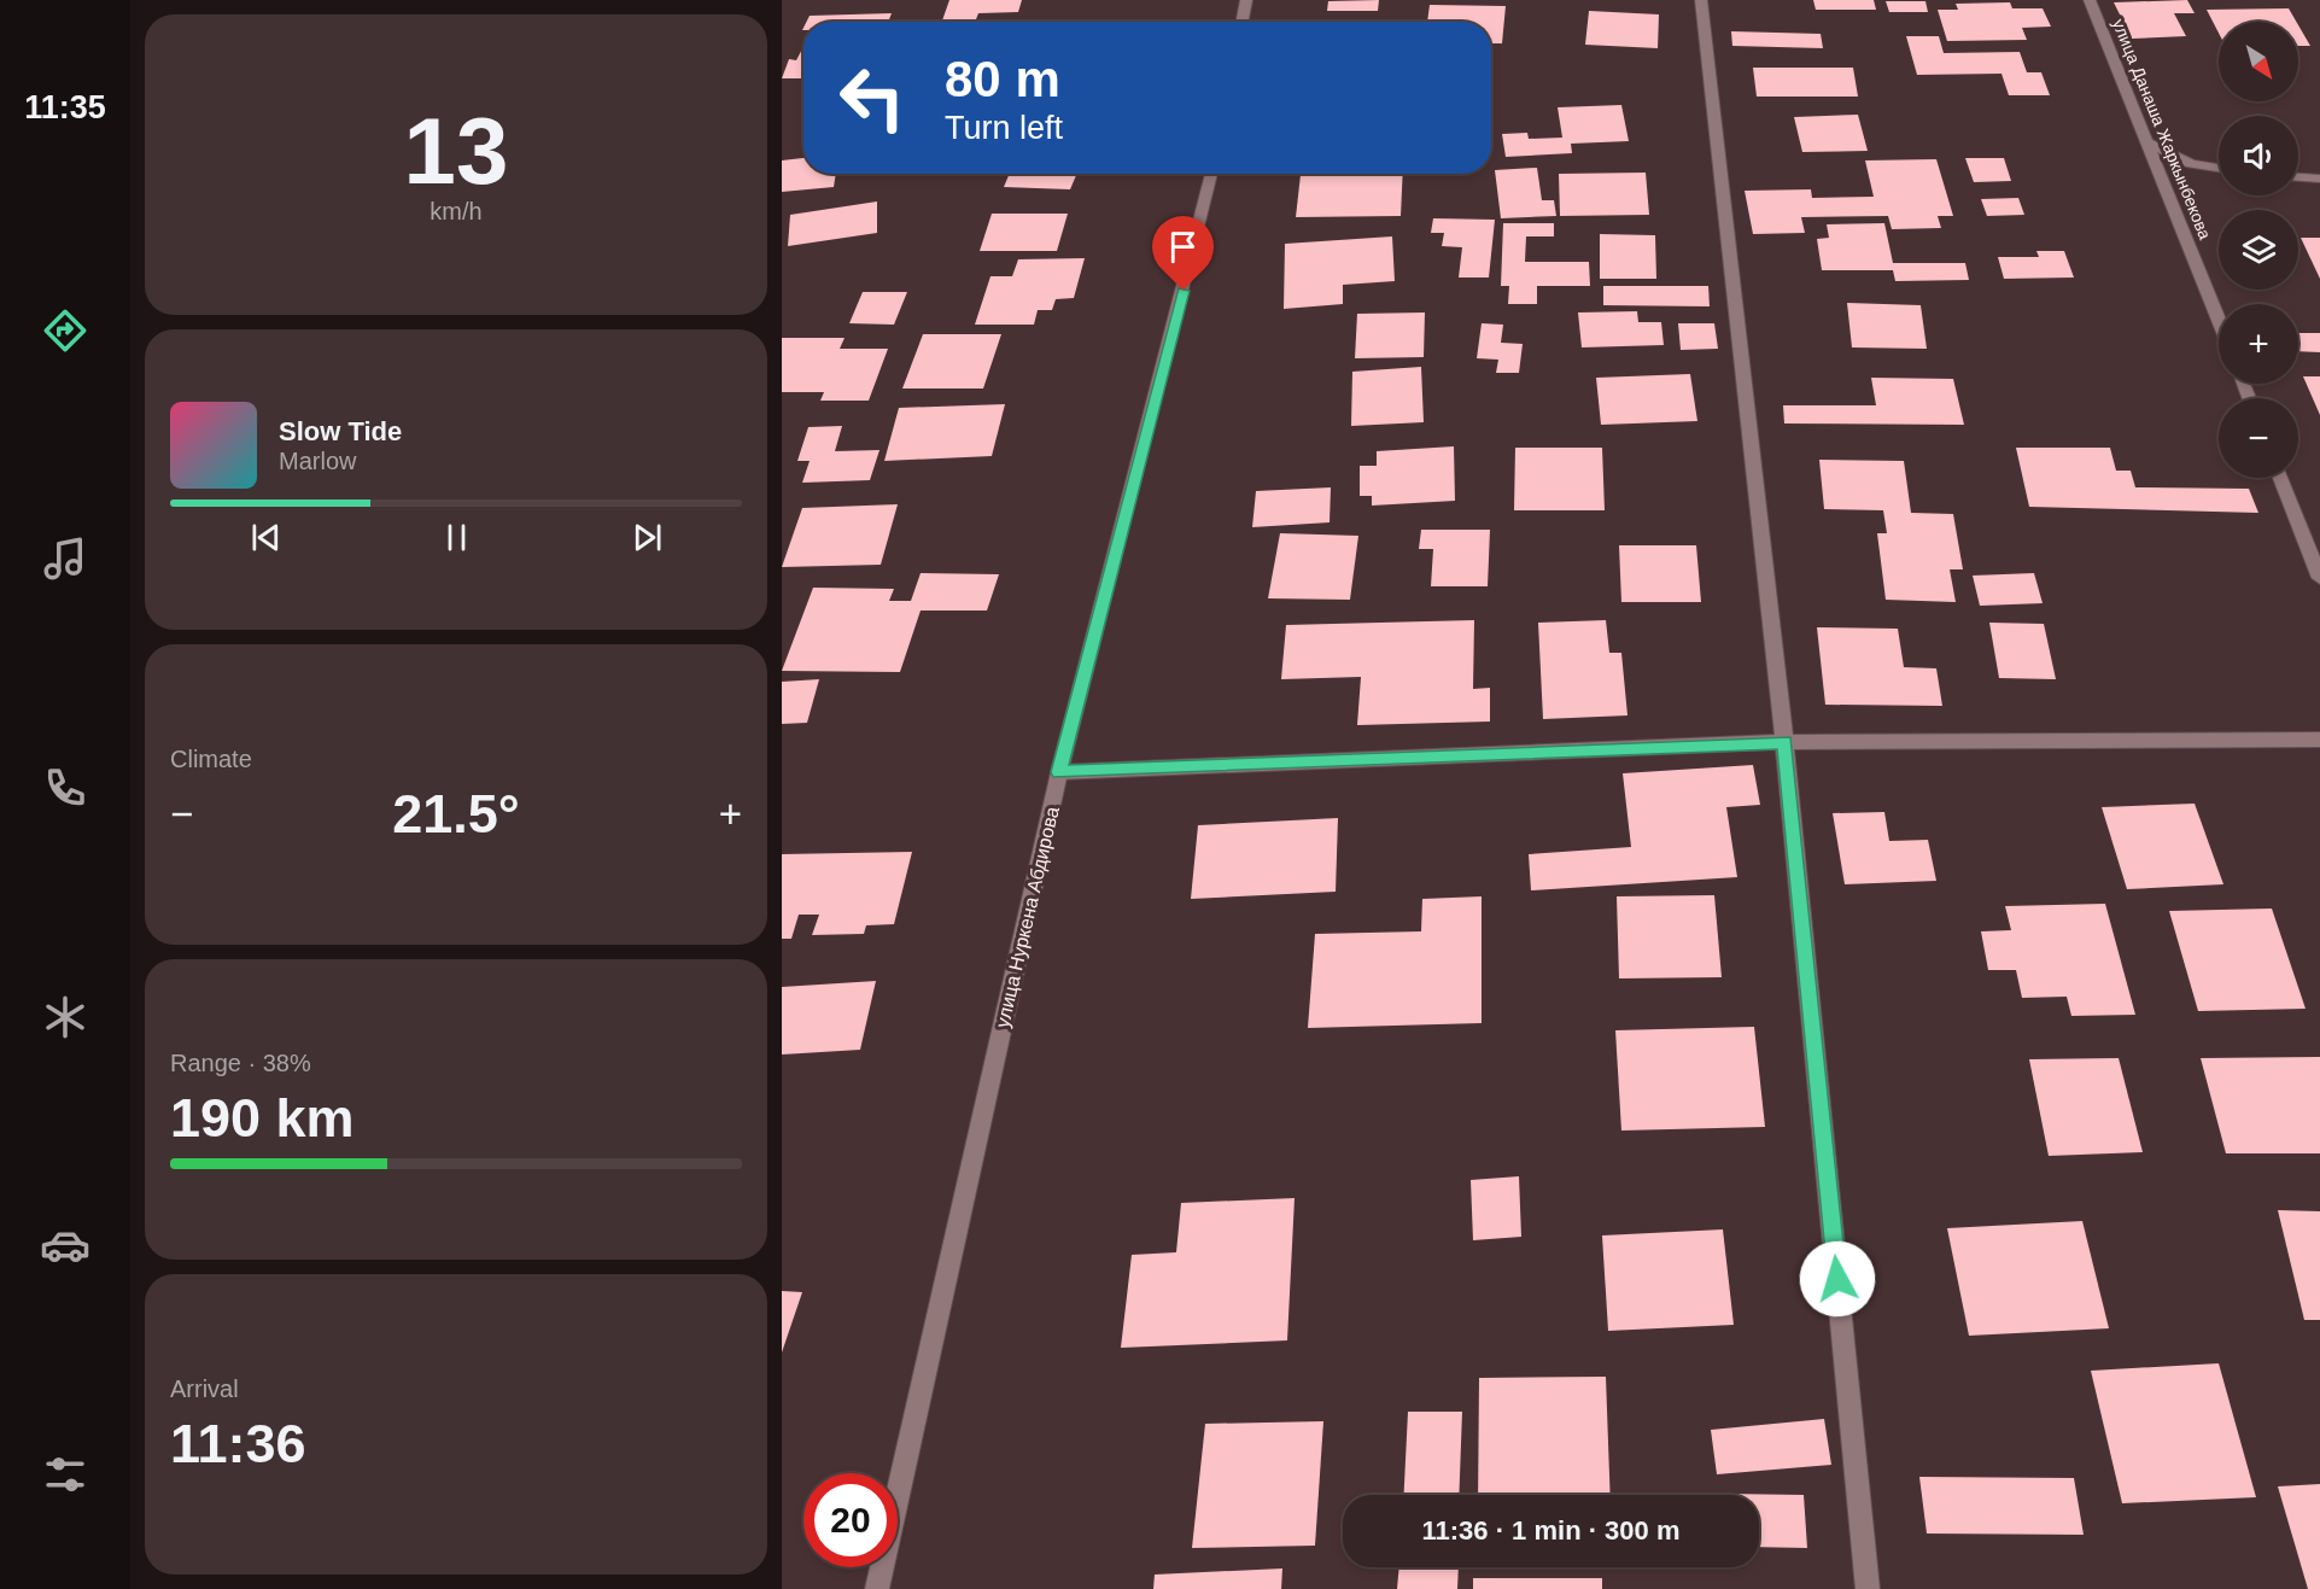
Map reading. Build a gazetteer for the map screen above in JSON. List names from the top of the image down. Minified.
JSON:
{"streets":{"street":["улица Данаша Жаркынбекова","улица Нуркена Абдирова"]},"north":"bottom right","page":{"tabs":"11:35","tile":[["13","km/h"],"Climate",["Range · 38%","190 km"],["Arrival","11:36"]],"map_buttons":["+","−"],"turn":["80 m","Turn left"],"song":["Slow Tide","Marlow"],"heat":["−","21.5°","+"],"limit":"20","trip":"11:36 · 1 min · 300 m"}}
